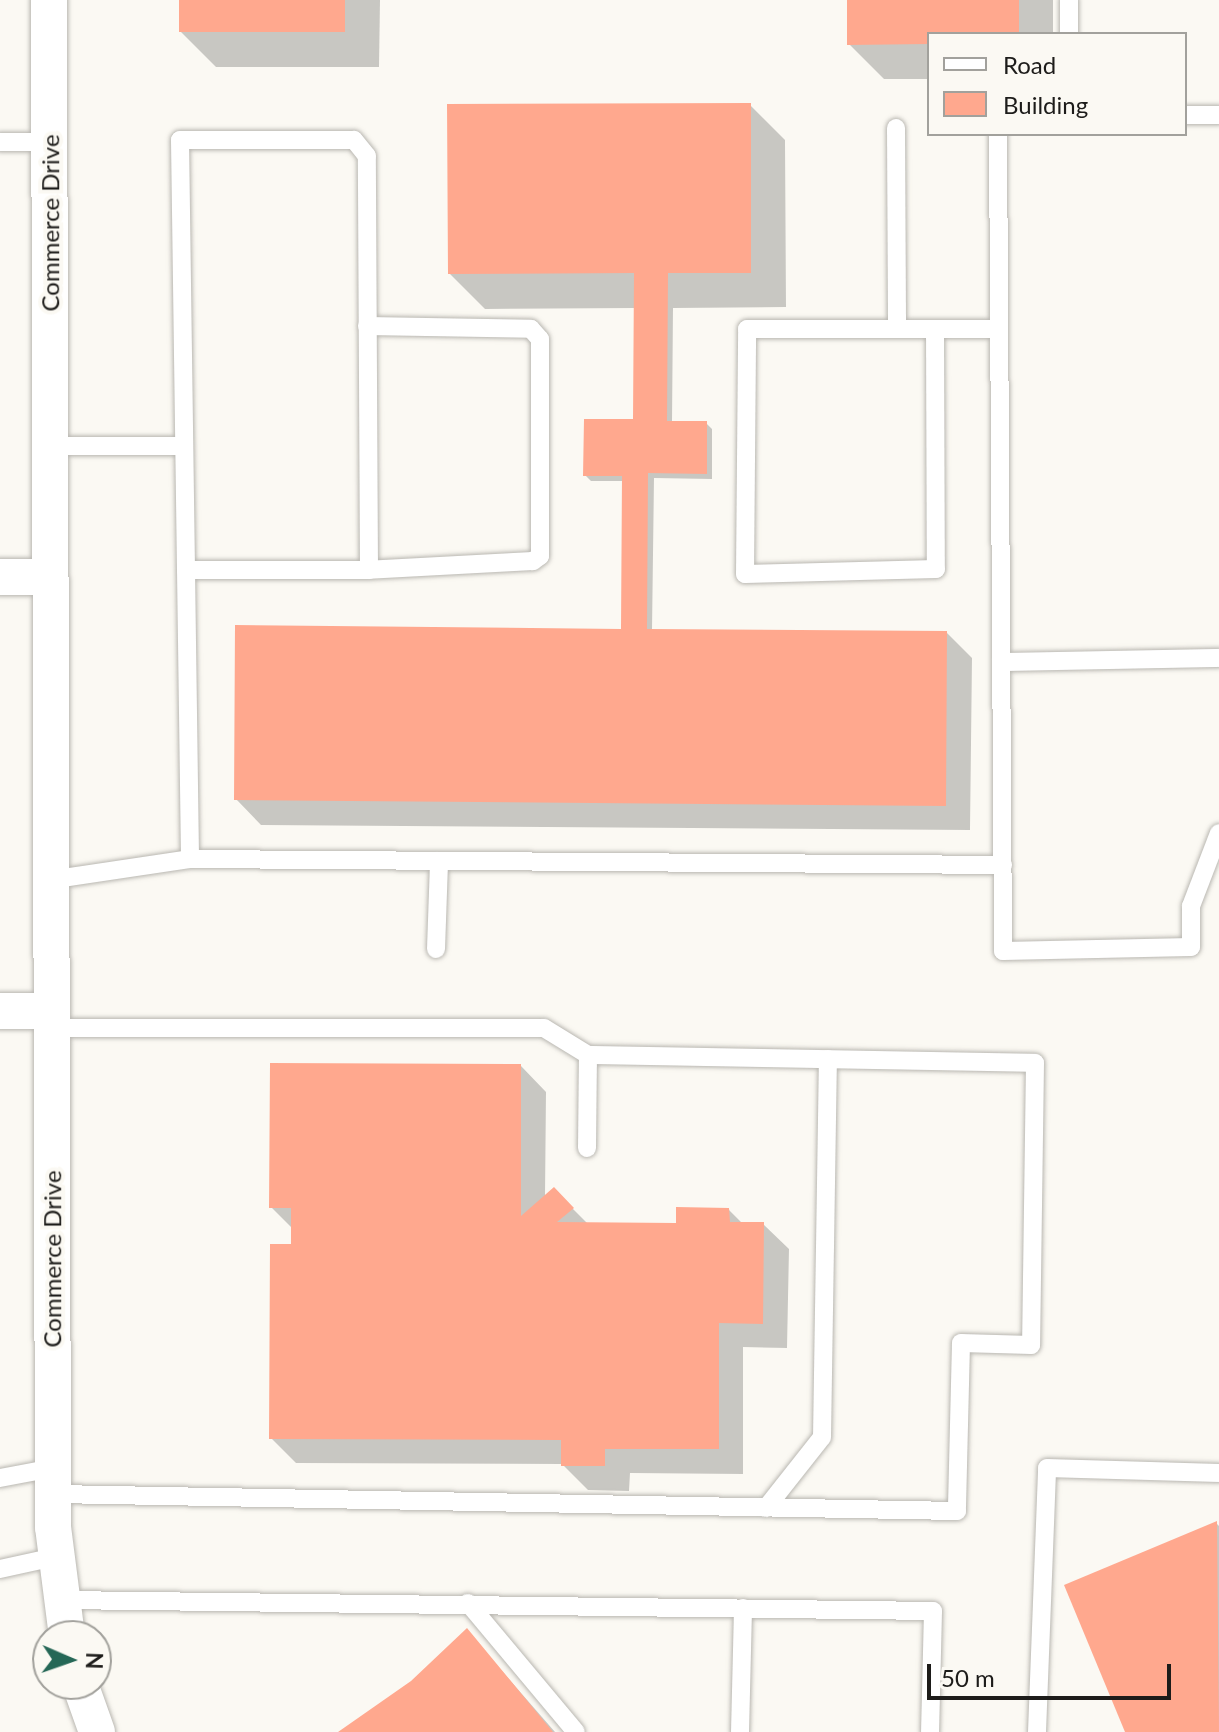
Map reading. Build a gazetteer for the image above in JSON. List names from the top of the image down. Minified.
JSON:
{"streets":{"street":["Commerce Drive"]},"legend":["Road","Building"],"scale_bar":"50 m","north":"right"}
